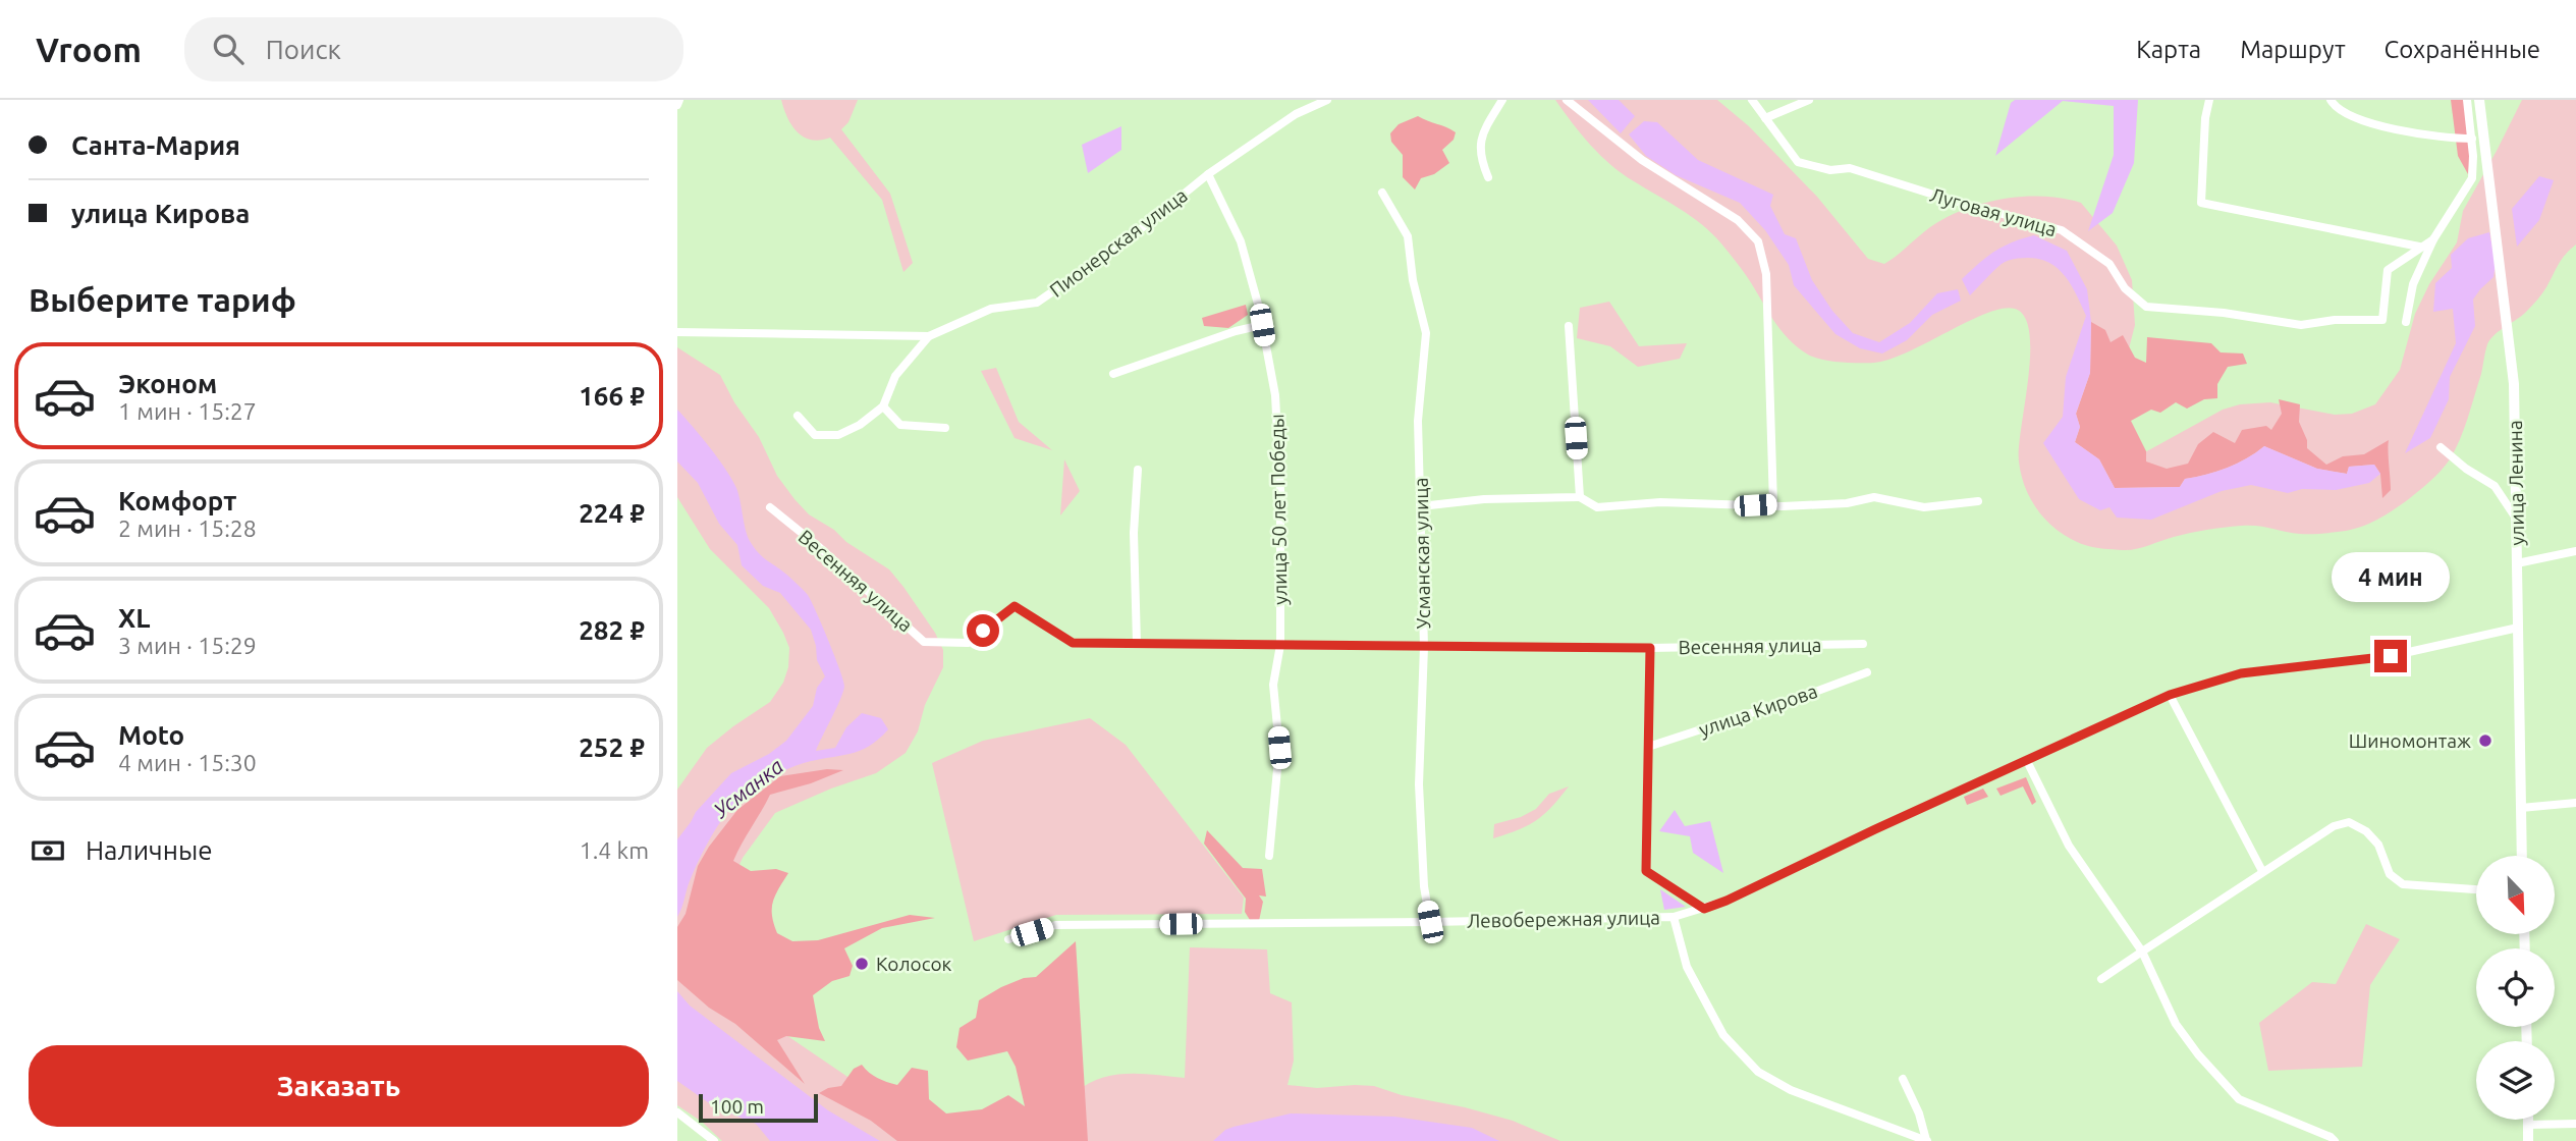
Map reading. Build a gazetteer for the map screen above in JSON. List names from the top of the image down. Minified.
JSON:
{"streets":{"main road":["улица Ленина"],"street":["Луговая улица","Пионерская улица","улица 50 лет Победы","Усманская улица","Весенняя улица","улица Кирова","Левобережная улица"]},"crossings":[["Пионерская улица","улица 50 лет Победы"],["улица 50 лет Победы","Весенняя улица"],["Усманская улица","Весенняя улица"],["Усманская улица","Левобережная улица"]],"water":["Усманка"],"places":["Шиномонтаж","Колосок"],"scale_bar":"100 m","north":"bottom right","page":{"header":"Vroom","search":"Поиск","nav":["Карта","Маршрут","Сохранённые"],"banner":["Санта-Мария","улица Кирова"],"heading":"Выберите тариф","list":[{"name":"Эконом","note":"1 мин · 15:27","value":"166 ₽"},{"name":"Комфорт","note":"2 мин · 15:28","value":"224 ₽"},{"name":"XL","note":"3 мин · 15:29","value":"282 ₽"},{"name":"Moto","note":"4 мин · 15:30","value":"252 ₽"}],"bubble":"4 мин","pay":["Наличные","1.4 km"],"buttons":"Заказать","scale":"100 m"}}
